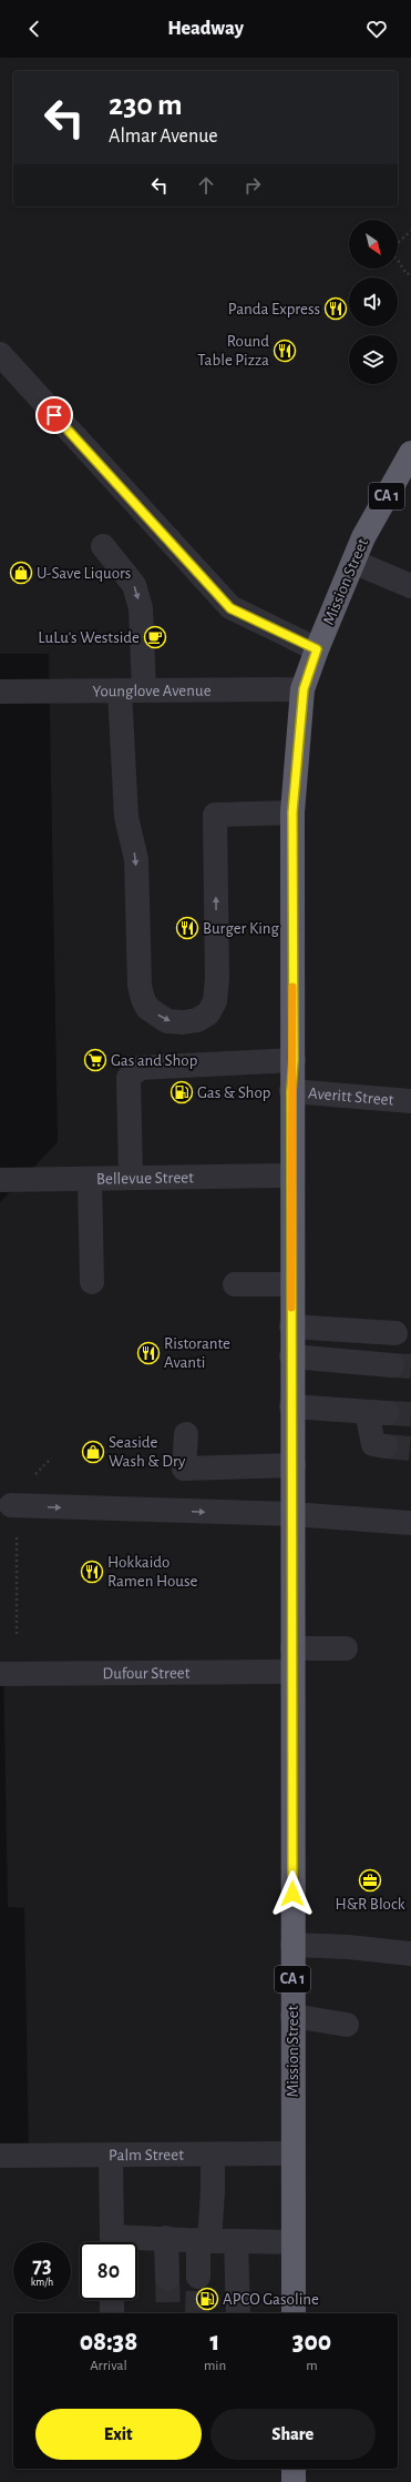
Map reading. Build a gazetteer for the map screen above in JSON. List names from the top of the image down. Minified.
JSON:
{"streets":{"highway":["CA 1","Mission Street"],"street":["Younglove Avenue","Averitt Street","Bellevue Street","Dufour Street","Palm Street"]},"crossings":[["Mission Street","Younglove Avenue"],["Mission Street","Averitt Street"],["Mission Street","Bellevue Street"],["Mission Street","Dufour Street"],["Mission Street","Palm Street"]],"places":{"restaurant":["Panda Express","Round Table Pizza","Burger King","Ristorante Avanti","Hokkaido Ramen House"],"shop":["U-Save Liquors","Seaside Wash & Dry"],"cafe":["LuLu's Westside"],"supermarket":["Gas and Shop"],"fuel station":["Gas & Shop","APCO Gasoline"],"office":["H&R Block"]},"north":"bottom right","page":{"header":"Headway","turn":["230 m","Almar Avenue"],"speed":"73 km/h","limit":"80","eta":["08:38","Arrival","1","min","300","m"],"buttons":["Exit","Share"]}}
